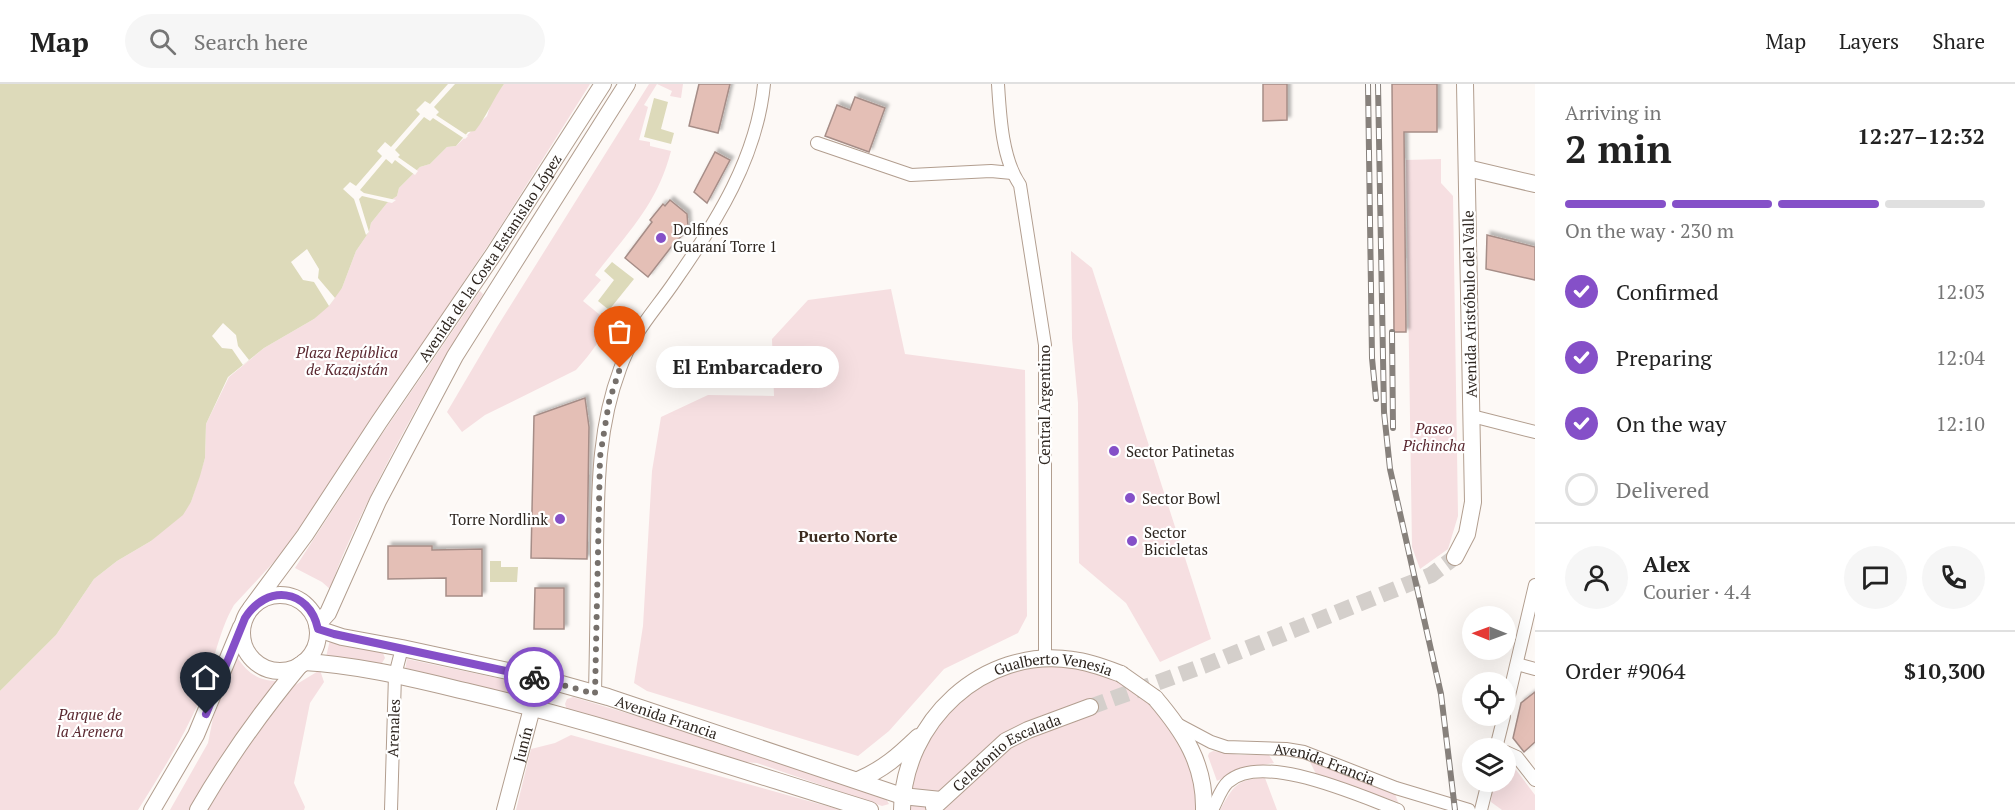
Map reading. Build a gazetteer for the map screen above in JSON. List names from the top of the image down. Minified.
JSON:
{"streets":{"main road":["Avenida de la Costa Estanislao López","Avenida Aristóbulo del Valle","Gualberto Venesia","Avenida Francia","Junín","Celedonio Escalada"],"street":["Central Argentino","Arenales"]},"crossings":[["Avenida de la Costa Estanislao López","Avenida Francia"],["Central Argentino","Gualberto Venesia"],["Gualberto Venesia","Avenida Francia"],["Avenida Francia","Arenales"],["Avenida Francia","Junín"],["Avenida Francia","Celedonio Escalada"]],"districts":["Puerto Norte"],"parks":["Plaza República de Kazajstán","Paseo Pichincha","Parque de la Arenera"],"places":["Dolfines Guaraní Torre 1","El Embarcadero","Sector Patinetas","Sector Bowl","Torre Nordlink","Sector Bicicletas"],"north":"left","page":{"header":"Map","search":"Search here","nav":["Map","Layers","Share"],"heading":["2 min","Arriving in","12:27–12:32"],"panel":["Alex","Courier · 4.4","Order #9064","$10,300"],"bar":"On the way · 230 m","list":[["Confirmed","12:03"],["Preparing","12:04"],["On the way","12:10"],"Delivered"],"bubble":"El Embarcadero"}}
